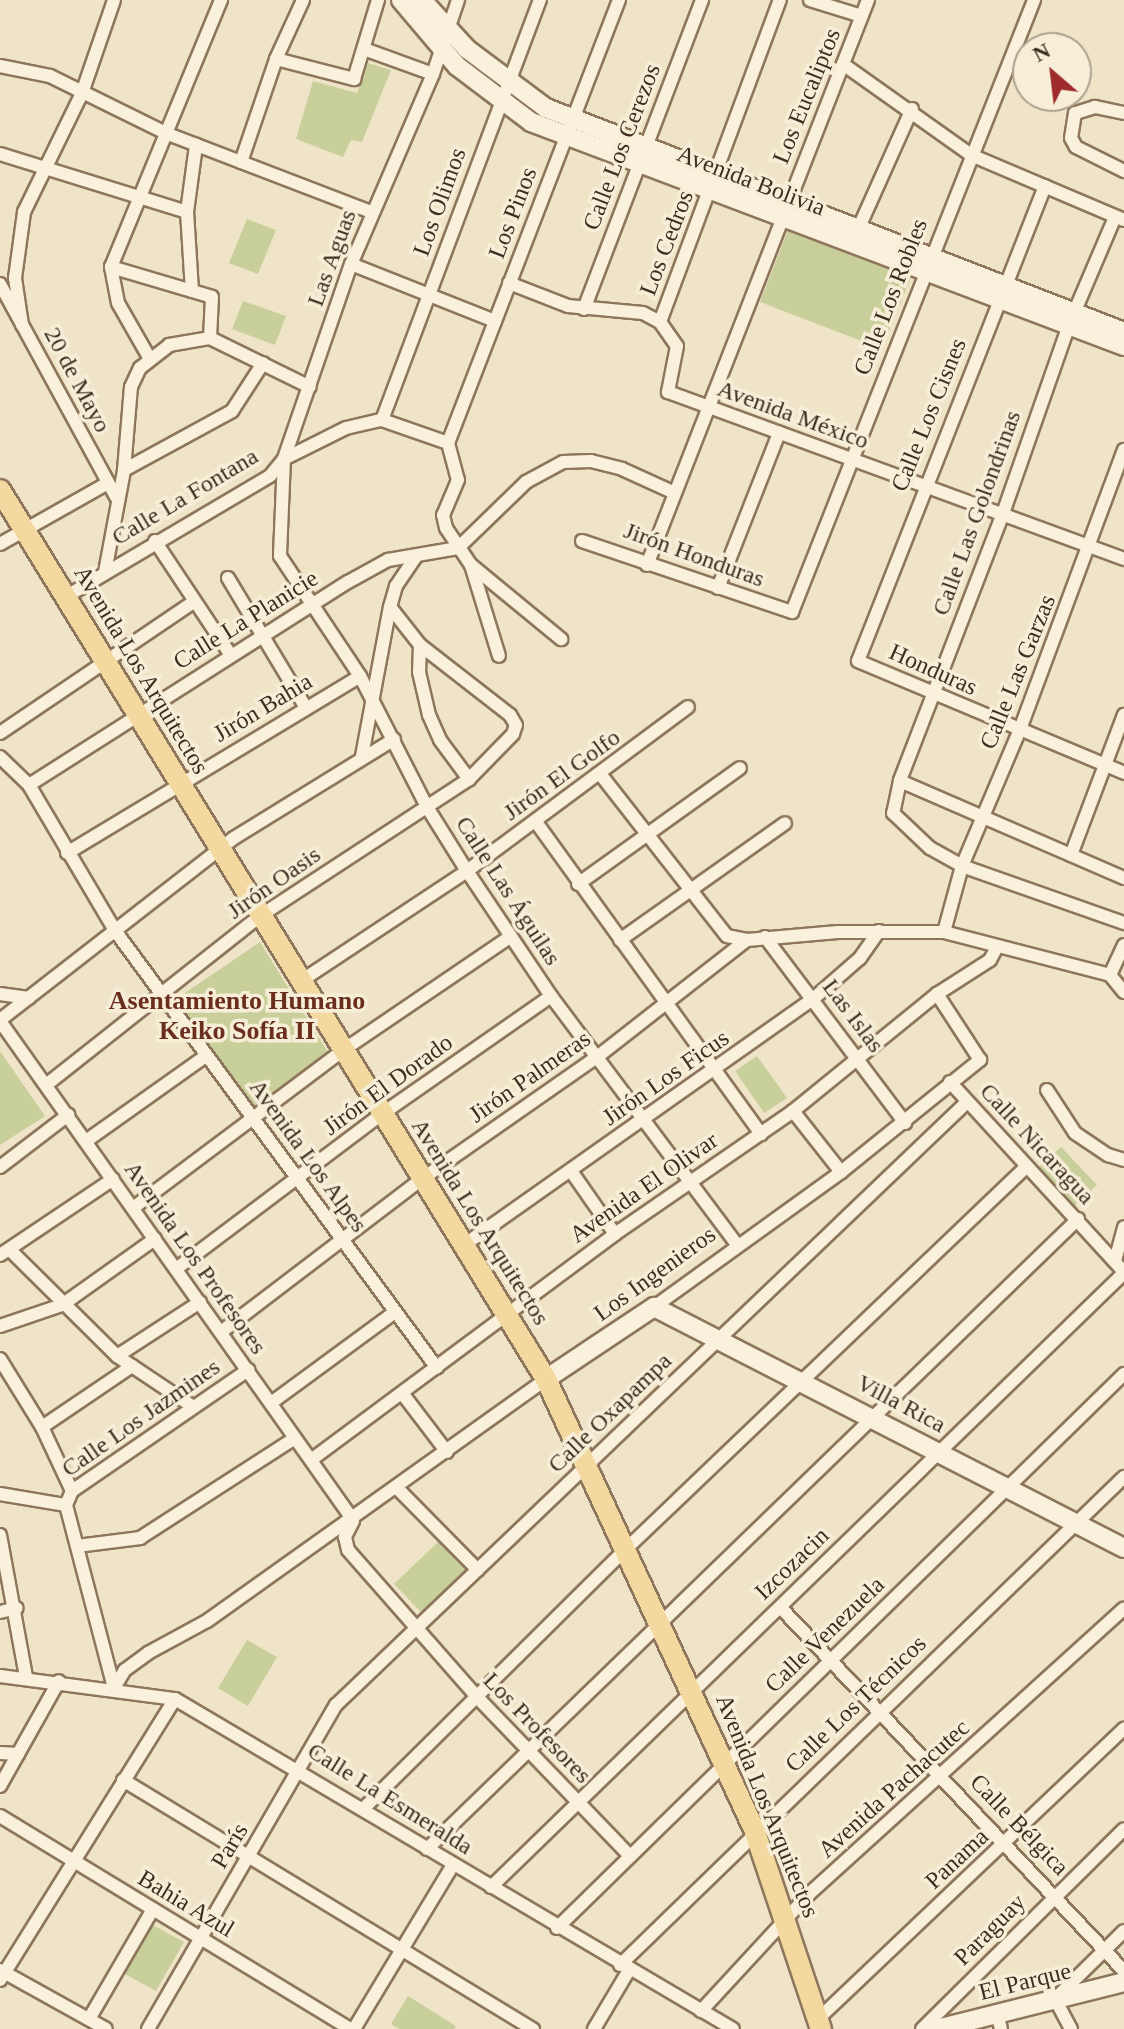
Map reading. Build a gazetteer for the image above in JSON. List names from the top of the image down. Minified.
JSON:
{"streets":{"main road":["Avenida Bolivia","Avenida Los Arquitectos","Los Ingenieros","Villa Rica","El Parque"],"street":["Los Eucaliptos","Calle Los Cerezos","Los Olimos","Los Pinos","Los Cedros","Las Aguas","Calle Los Robles","20 de Mayo","Avenida México","Calle Los Cisnes","Calle La Fontana","Calle Las Golondrinas","Jirón Honduras","Calle La Planicie","Honduras","Calle Las Garzas","Jirón Bahia","Jirón El Golfo","Jirón Oasis","Calle Las Águilas","Las Islas","Jirón Palmeras","Jirón Los Ficus","Jirón El Dorado","Calle Nicaragua","Avenida Los Alpes","Avenida El Olivar","Avenida Los Profesores","Calle Oxapampa","Calle Los Jazmines","Izcozacin","Calle Venezuela","Calle Los Técnicos","Los Profesores","Avenida Pachacutec","Calle La Esmeralda","Calle Bélgica","París","Panama","Bahia Azul","Paraguay"]},"crossings":[["Los Eucaliptos","Avenida Bolivia"],["Los Eucaliptos","Avenida México"],["Los Eucaliptos","Jirón Honduras"],["Calle Los Cerezos","Avenida Bolivia"],["Avenida Bolivia","Los Olimos"],["Avenida Bolivia","Los Pinos"],["Avenida Bolivia","Los Cedros"],["Avenida Bolivia","Las Aguas"],["Avenida Bolivia","Calle Los Robles"],["Avenida Bolivia","Calle Los Cisnes"],["Avenida Bolivia","Calle Las Golondrinas"],["Los Cedros","Avenida México"],["Las Aguas","Calle La Fontana"],["Las Aguas","Calle Las Águilas"],["Calle Los Robles","Avenida México"],["Calle Los Robles","Jirón Honduras"],["Avenida México","Calle Los Cisnes"],["Avenida México","Calle Las Golondrinas"],["Avenida México","Calle Las Garzas"],["Calle Los Cisnes","Honduras"],["Calle La Fontana","Avenida Los Arquitectos"],["Calle Las Golondrinas","Honduras"],["Calle Las Golondrinas","Calle Las Garzas"],["Calle La Planicie","Avenida Los Arquitectos"],["Calle La Planicie","Calle Las Águilas"],["Calle La Planicie","Avenida Los Alpes"],["Avenida Los Arquitectos","Jirón Bahia"],["Avenida Los Arquitectos","Jirón El Golfo"],["Avenida Los Arquitectos","Jirón Oasis"],["Avenida Los Arquitectos","Jirón Palmeras"],["Avenida Los Arquitectos","Jirón Los Ficus"],["Avenida Los Arquitectos","Jirón El Dorado"],["Avenida Los Arquitectos","Avenida El Olivar"],["Avenida Los Arquitectos","Los Ingenieros"],["Avenida Los Arquitectos","Calle Oxapampa"],["Avenida Los Arquitectos","Izcozacin"],["Avenida Los Arquitectos","Calle Venezuela"],["Avenida Los Arquitectos","Calle Los Técnicos"],["Avenida Los Arquitectos","Avenida Pachacutec"],["Avenida Los Arquitectos","Panama"],["Honduras","Calle Las Garzas"],["Jirón Bahia","Calle Las Águilas"],["Jirón Bahia","Avenida Los Alpes"],["Jirón El Golfo","Calle Las Águilas"],["Jirón Oasis","Calle Las Águilas"],["Jirón Oasis","Avenida Los Alpes"],["Jirón Oasis","Avenida Los Profesores"],["Calle Las Águilas","Jirón Palmeras"],["Calle Las Águilas","Jirón Los Ficus"],["Calle Las Águilas","Jirón El Dorado"],["Calle Las Águilas","Avenida El Olivar"],["Calle Las Águilas","Los Ingenieros"],["Las Islas","Jirón Los Ficus"],["Las Islas","Avenida El Olivar"],["Las Islas","Los Ingenieros"],["Jirón Palmeras","Avenida Los Alpes"],["Jirón Palmeras","Avenida Los Profesores"],["Jirón El Dorado","Avenida Los Alpes"],["Jirón El Dorado","Avenida Los Profesores"],["Calle Nicaragua","Los Ingenieros"],["Calle Nicaragua","Calle Oxapampa"],["Calle Nicaragua","Izcozacin"],["Avenida Los Alpes","Avenida El Olivar"],["Avenida El Olivar","Avenida Los Profesores"],["Avenida El Olivar","Los Ingenieros"],["Avenida Los Profesores","Los Ingenieros"],["Avenida Los Profesores","Calle Los Jazmines"],["Avenida Los Profesores","Los Profesores"],["Los Ingenieros","Villa Rica"],["Los Ingenieros","Los Profesores"],["Los Ingenieros","Calle La Esmeralda"],["Villa Rica","Calle Oxapampa"],["Villa Rica","Izcozacin"],["Villa Rica","Calle Venezuela"],["Villa Rica","Calle Los Técnicos"],["Calle Oxapampa","Los Profesores"],["Calle Oxapampa","Calle La Esmeralda"],["Calle Oxapampa","París"],["Izcozacin","Los Profesores"],["Izcozacin","Calle La Esmeralda"],["Izcozacin","Calle Bélgica"],["Calle Venezuela","Los Profesores"],["Calle Venezuela","Calle La Esmeralda"],["Calle Venezuela","Calle Bélgica"],["Calle Los Técnicos","Calle La Esmeralda"],["Calle Los Técnicos","Calle Bélgica"],["Avenida Pachacutec","Calle La Esmeralda"],["Avenida Pachacutec","Calle Bélgica"],["Calle La Esmeralda","París"],["Calle Bélgica","Panama"],["Calle Bélgica","Paraguay"],["París","Bahia Azul"]],"districts":["Asentamiento Humano Keiko Sofía II"],"north":"top left"}
